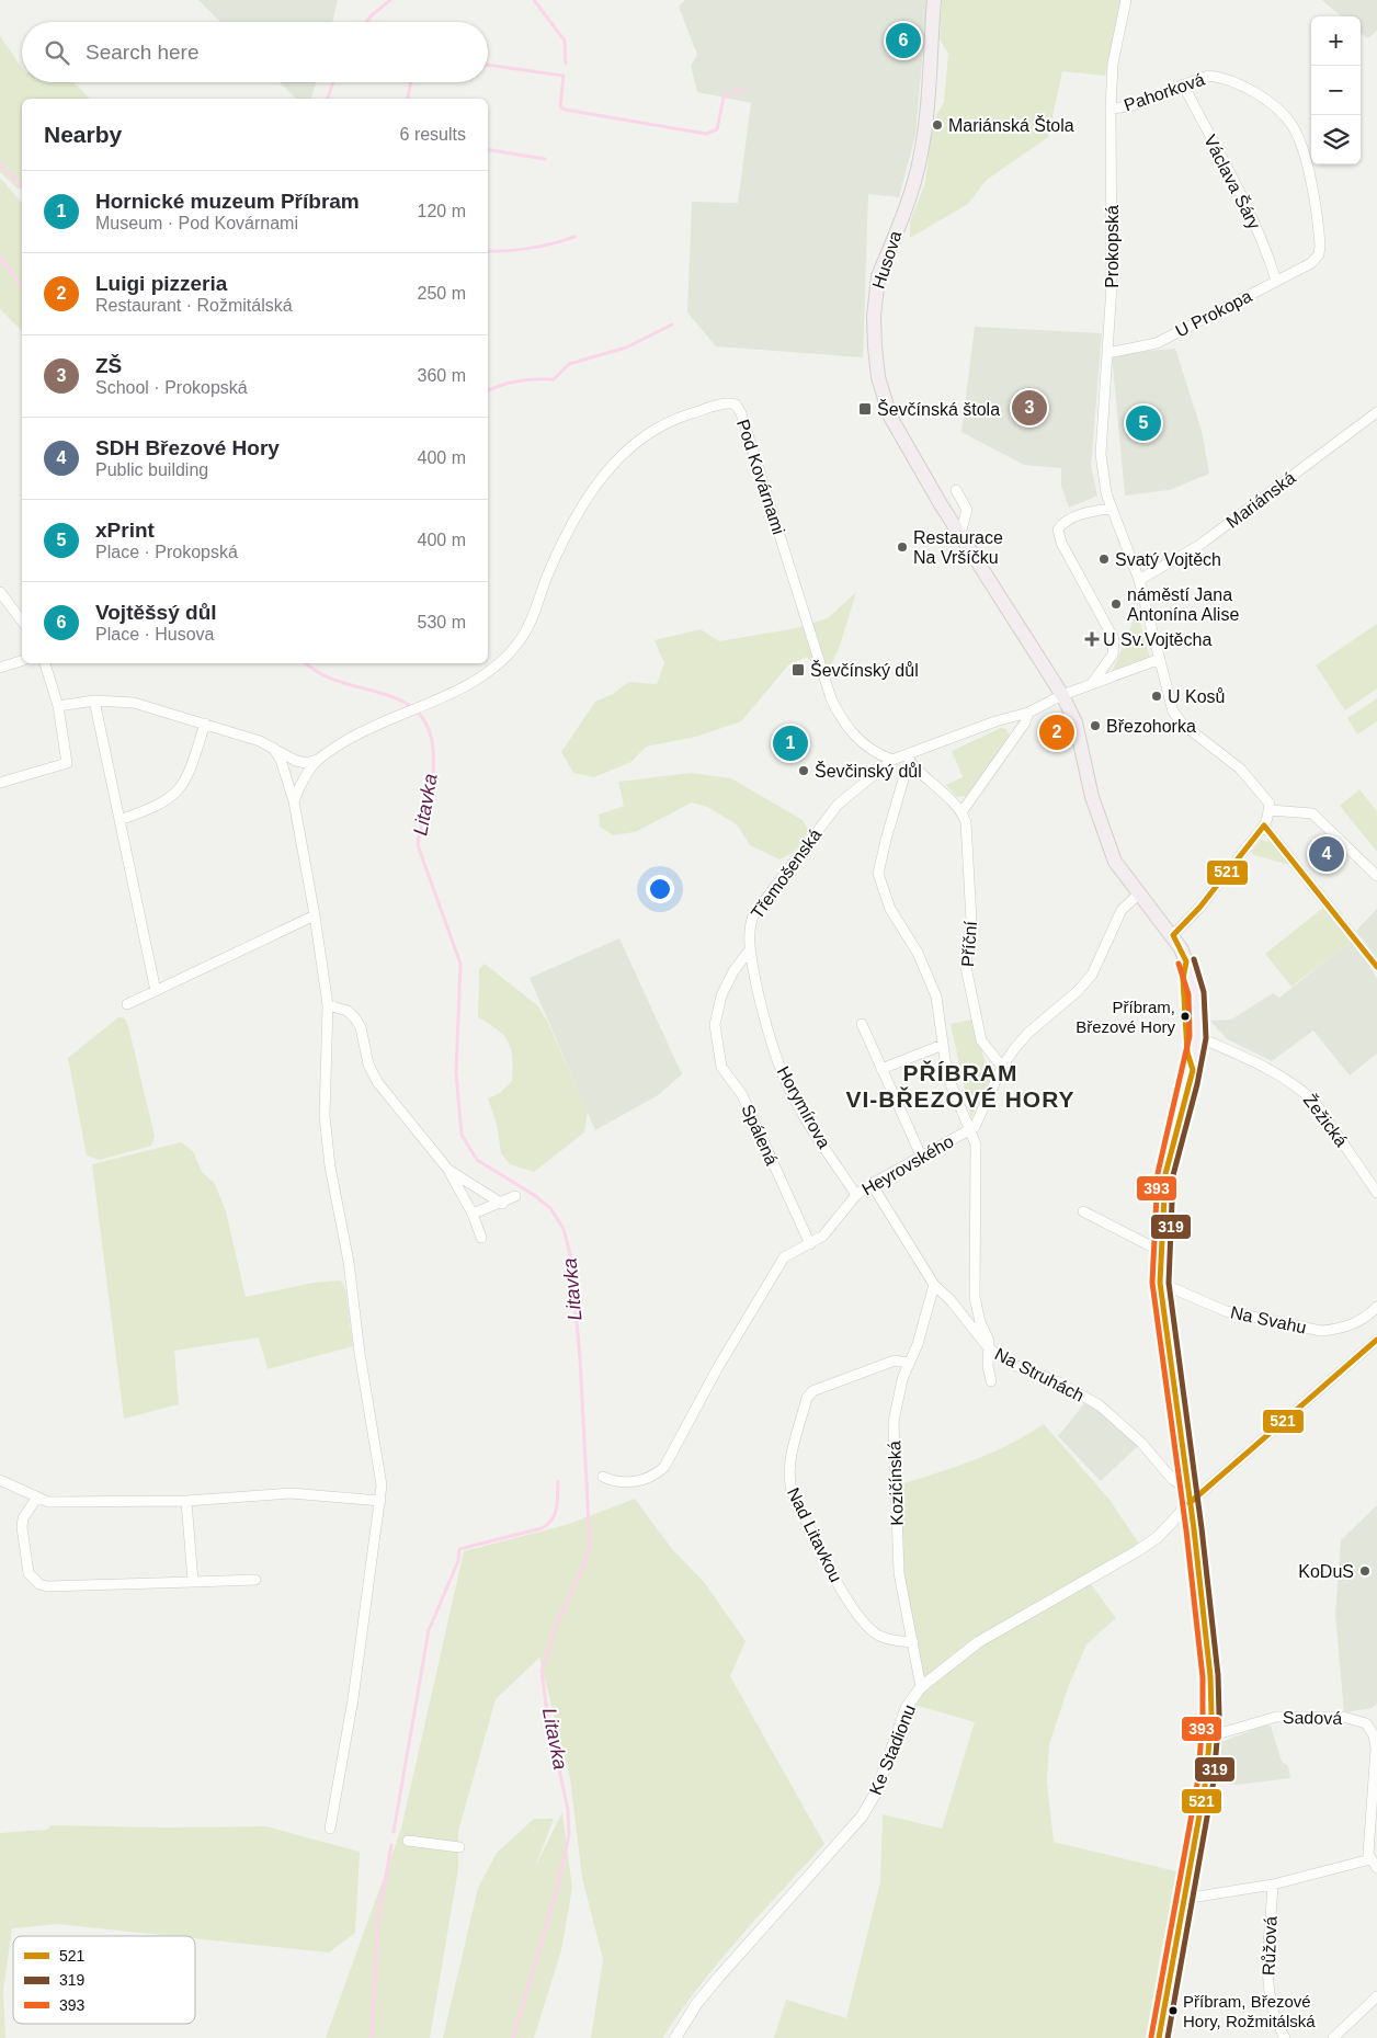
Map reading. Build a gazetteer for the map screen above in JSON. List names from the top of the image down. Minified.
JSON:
{"streets":{"main road":["Husova"],"street":["Pahorková","Václava Šáry","Prokopská","U Prokopa","Pod Kovárnami","Mariánská","Třemošenská","Příční","Horymírova","Žežická","Spálená","Heyrovského","Na Svahu","Na Struhách","Kozičínská","Nad Litavkou","Sadová","Ke Stadionu","Růžová"]},"crossings":[["Pahorková","Václava Šáry"],["Pahorková","Prokopská"],["Pahorková","U Prokopa"],["Václava Šáry","U Prokopa"],["Prokopská","U Prokopa"],["Prokopská","Mariánská"],["Prokopská","Třemošenská"],["Husova","Třemošenská"],["Husova","Žežická"],["Husova","Heyrovského"],["Husova","Na Svahu"],["Husova","Na Struhách"],["Husova","Sadová"],["Husova","Ke Stadionu"],["Pod Kovárnami","Třemošenská"],["Třemošenská","Horymírova"],["Třemošenská","Spálená"],["Třemošenská","Na Struhách"],["Příční","Heyrovského"],["Horymírova","Spálená"],["Horymírova","Heyrovského"],["Spálená","Heyrovského"],["Heyrovského","Na Struhách"],["Na Struhách","Kozičínská"],["Kozičínská","Nad Litavkou"],["Kozičínská","Ke Stadionu"]],"districts":["PŘÍBRAM VI-BŘEZOVÉ HORY"],"water":["Litavka"],"places":{"other":["Mariánská Štola","Restaurace Na Vršíčku","Svatý Vojtěch","náměstí Jana Antonína Alise","U Kosů","Březohorka","Ševčinský důl","Příbram, Březové Hory","KoDuS","Příbram, Březové Hory, Rožmitálská"],"transit":["Ševčínská štola","Ševčínský důl"],"health":["U Sv.Vojtěcha"]},"lines":["transit line 521","transit line 319","transit line 393"],"legend":["521","319","393"],"page":{"map_buttons":["+","−"],"pins":["6","3","5","2","1","4"],"search":"Search here","heading":["Nearby","6 results"],"list":[{"mark":"1","name":"Hornické muzeum Příbram","note":"Museum · Pod Kovárnami","value":"120 m"},{"mark":"2","name":"Luigi pizzeria","note":"Restaurant · Rožmitálská","value":"250 m"},{"mark":"3","name":"ZŠ","note":"School · Prokopská","value":"360 m"},{"mark":"4","name":"SDH Březové Hory","note":"Public building","value":"400 m"},{"mark":"5","name":"xPrint","note":"Place · Prokopská","value":"400 m"},{"mark":"6","name":"Vojtěšsý důl","note":"Place · Husova","value":"530 m"}]}}
